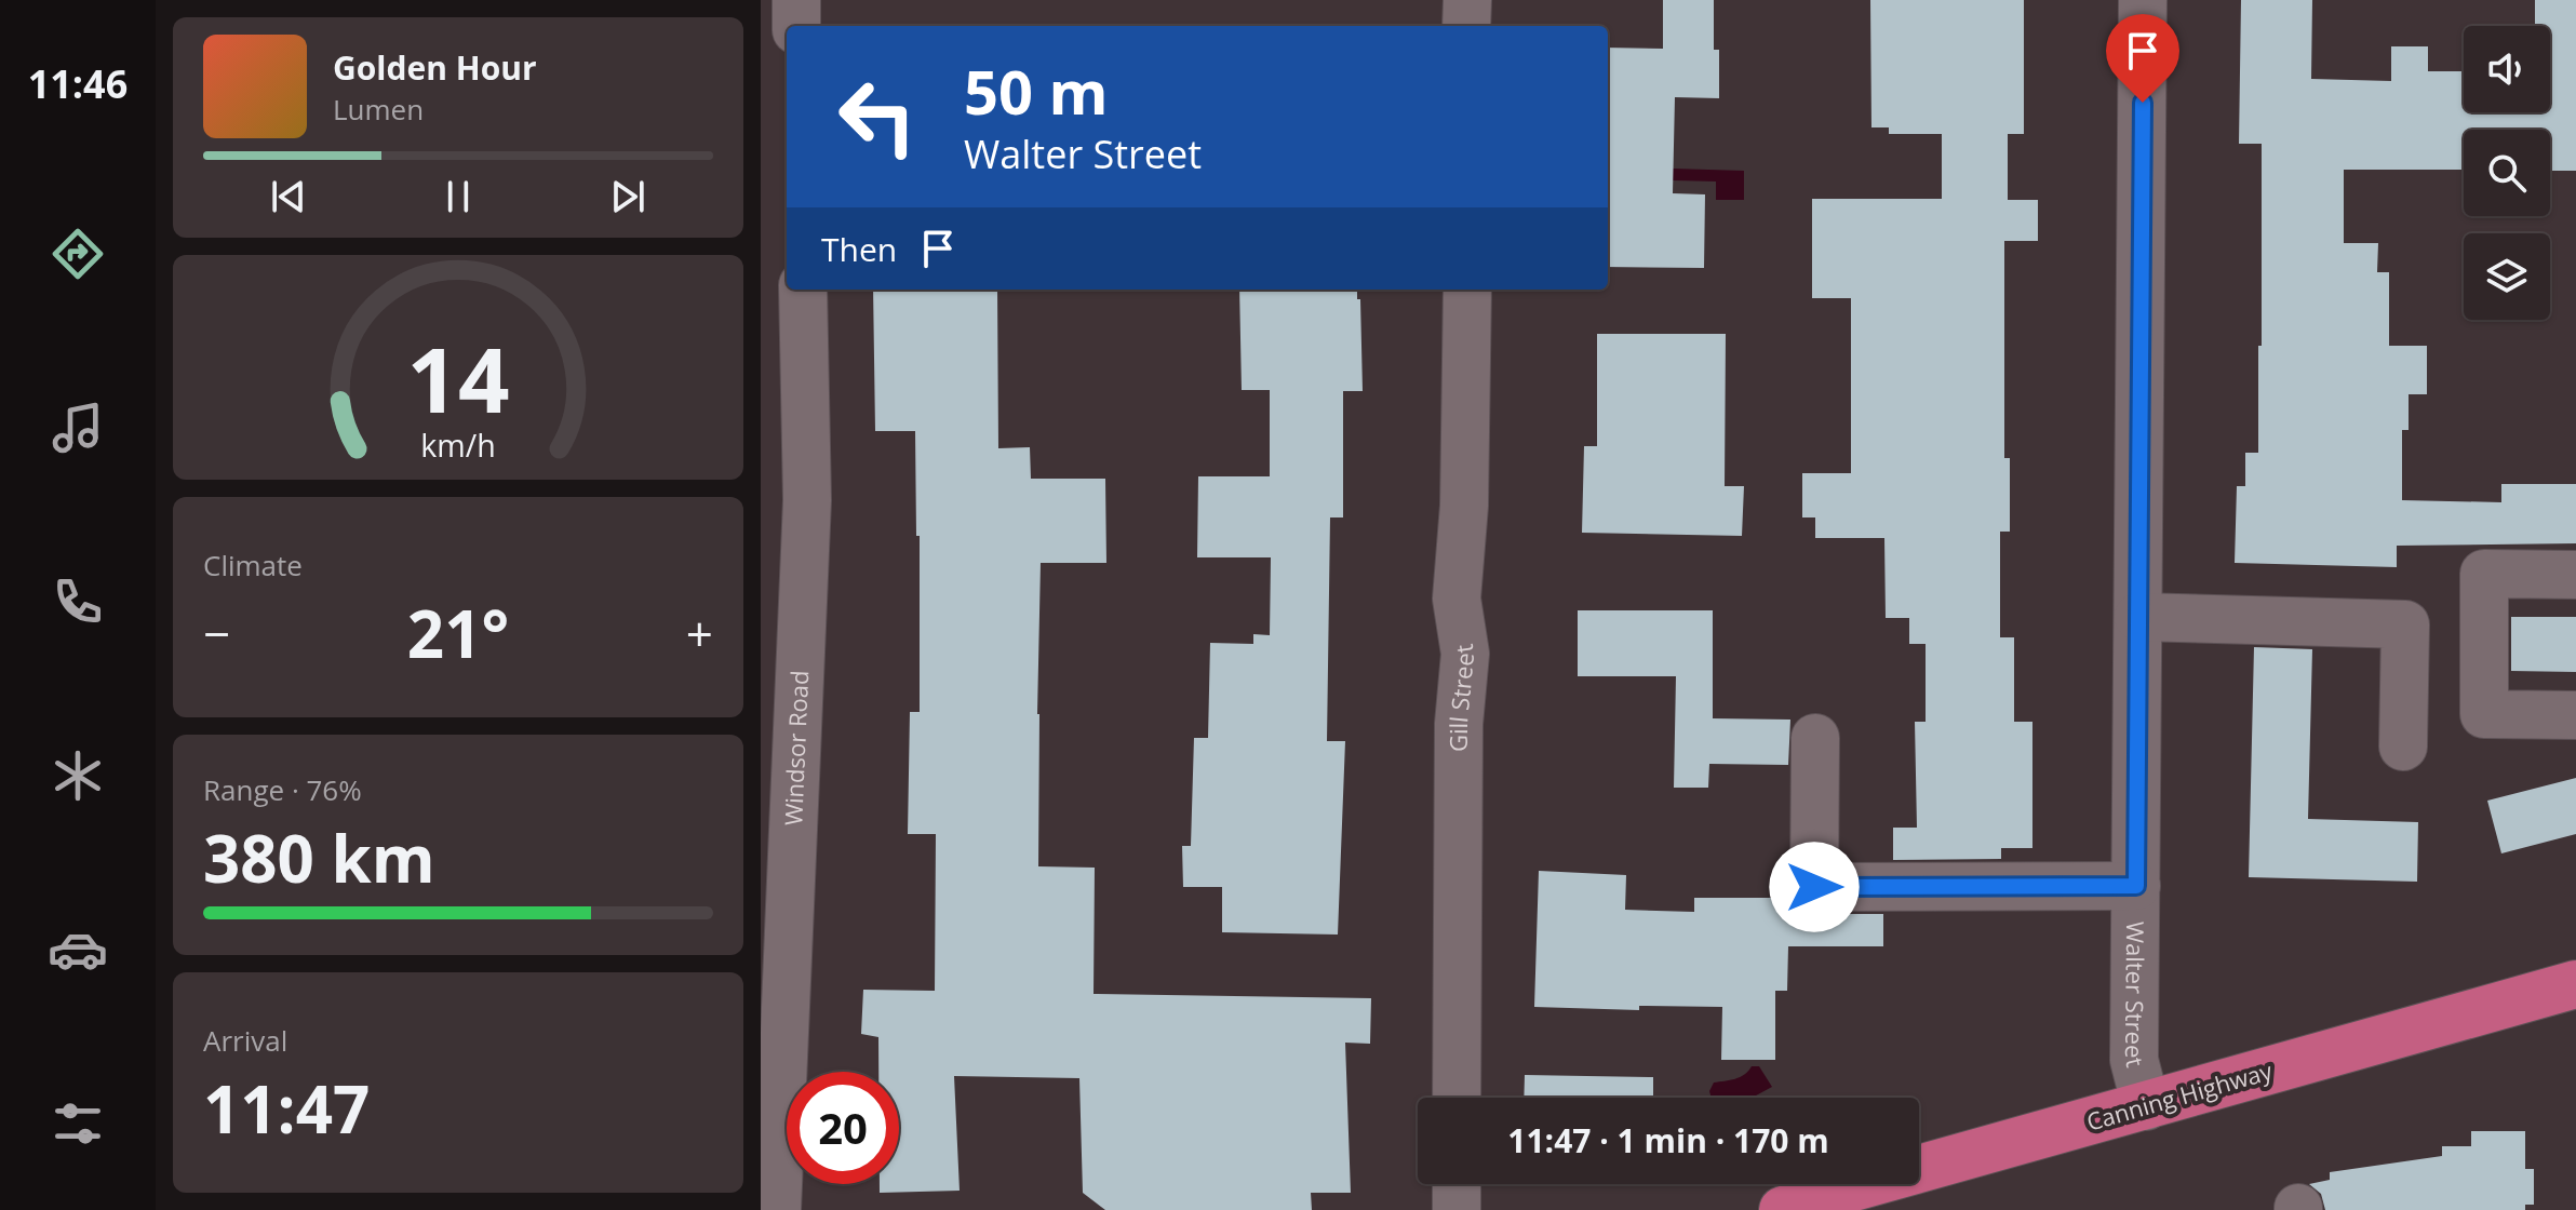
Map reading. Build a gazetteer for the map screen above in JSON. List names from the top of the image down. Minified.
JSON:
{"streets":{"highway":["Canning Highway"],"street":["Gill Street","Windsor Road","Walter Street"]},"crossings":[["Walter Street","Canning Highway"]],"page":{"tabs":"11:46","turn":["50 m","Walter Street"],"song":["Golden Hour","Lumen"],"then":"Then","tile":["Climate",["Range · 76%","380 km"],["Arrival","11:47"]],"heat":["−","21°","+"],"limit":"20","trip":"11:47 · 1 min · 170 m","gauge":["14","km/h"]}}
